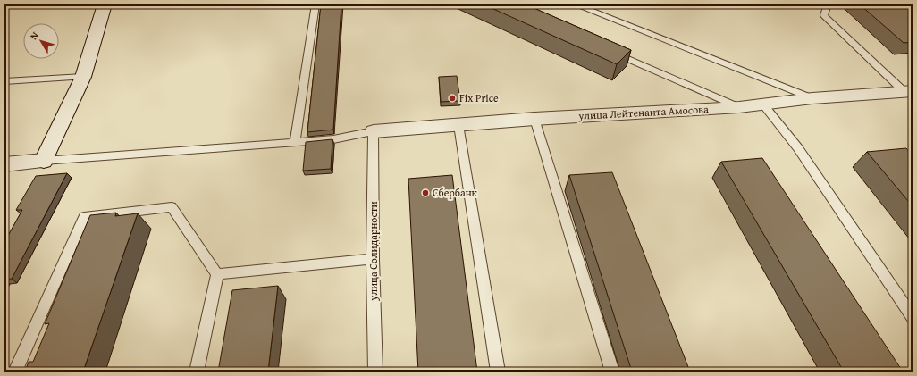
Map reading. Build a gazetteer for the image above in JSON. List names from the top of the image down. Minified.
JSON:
{"streets":{"street":["улица Лейтенанта Амосова"],"lane":["улица Солидарности"]},"crossings":[["улица Лейтенанта Амосова","улица Солидарности"]],"places":["Fix Price","Сбербанк"],"north":"top left"}
